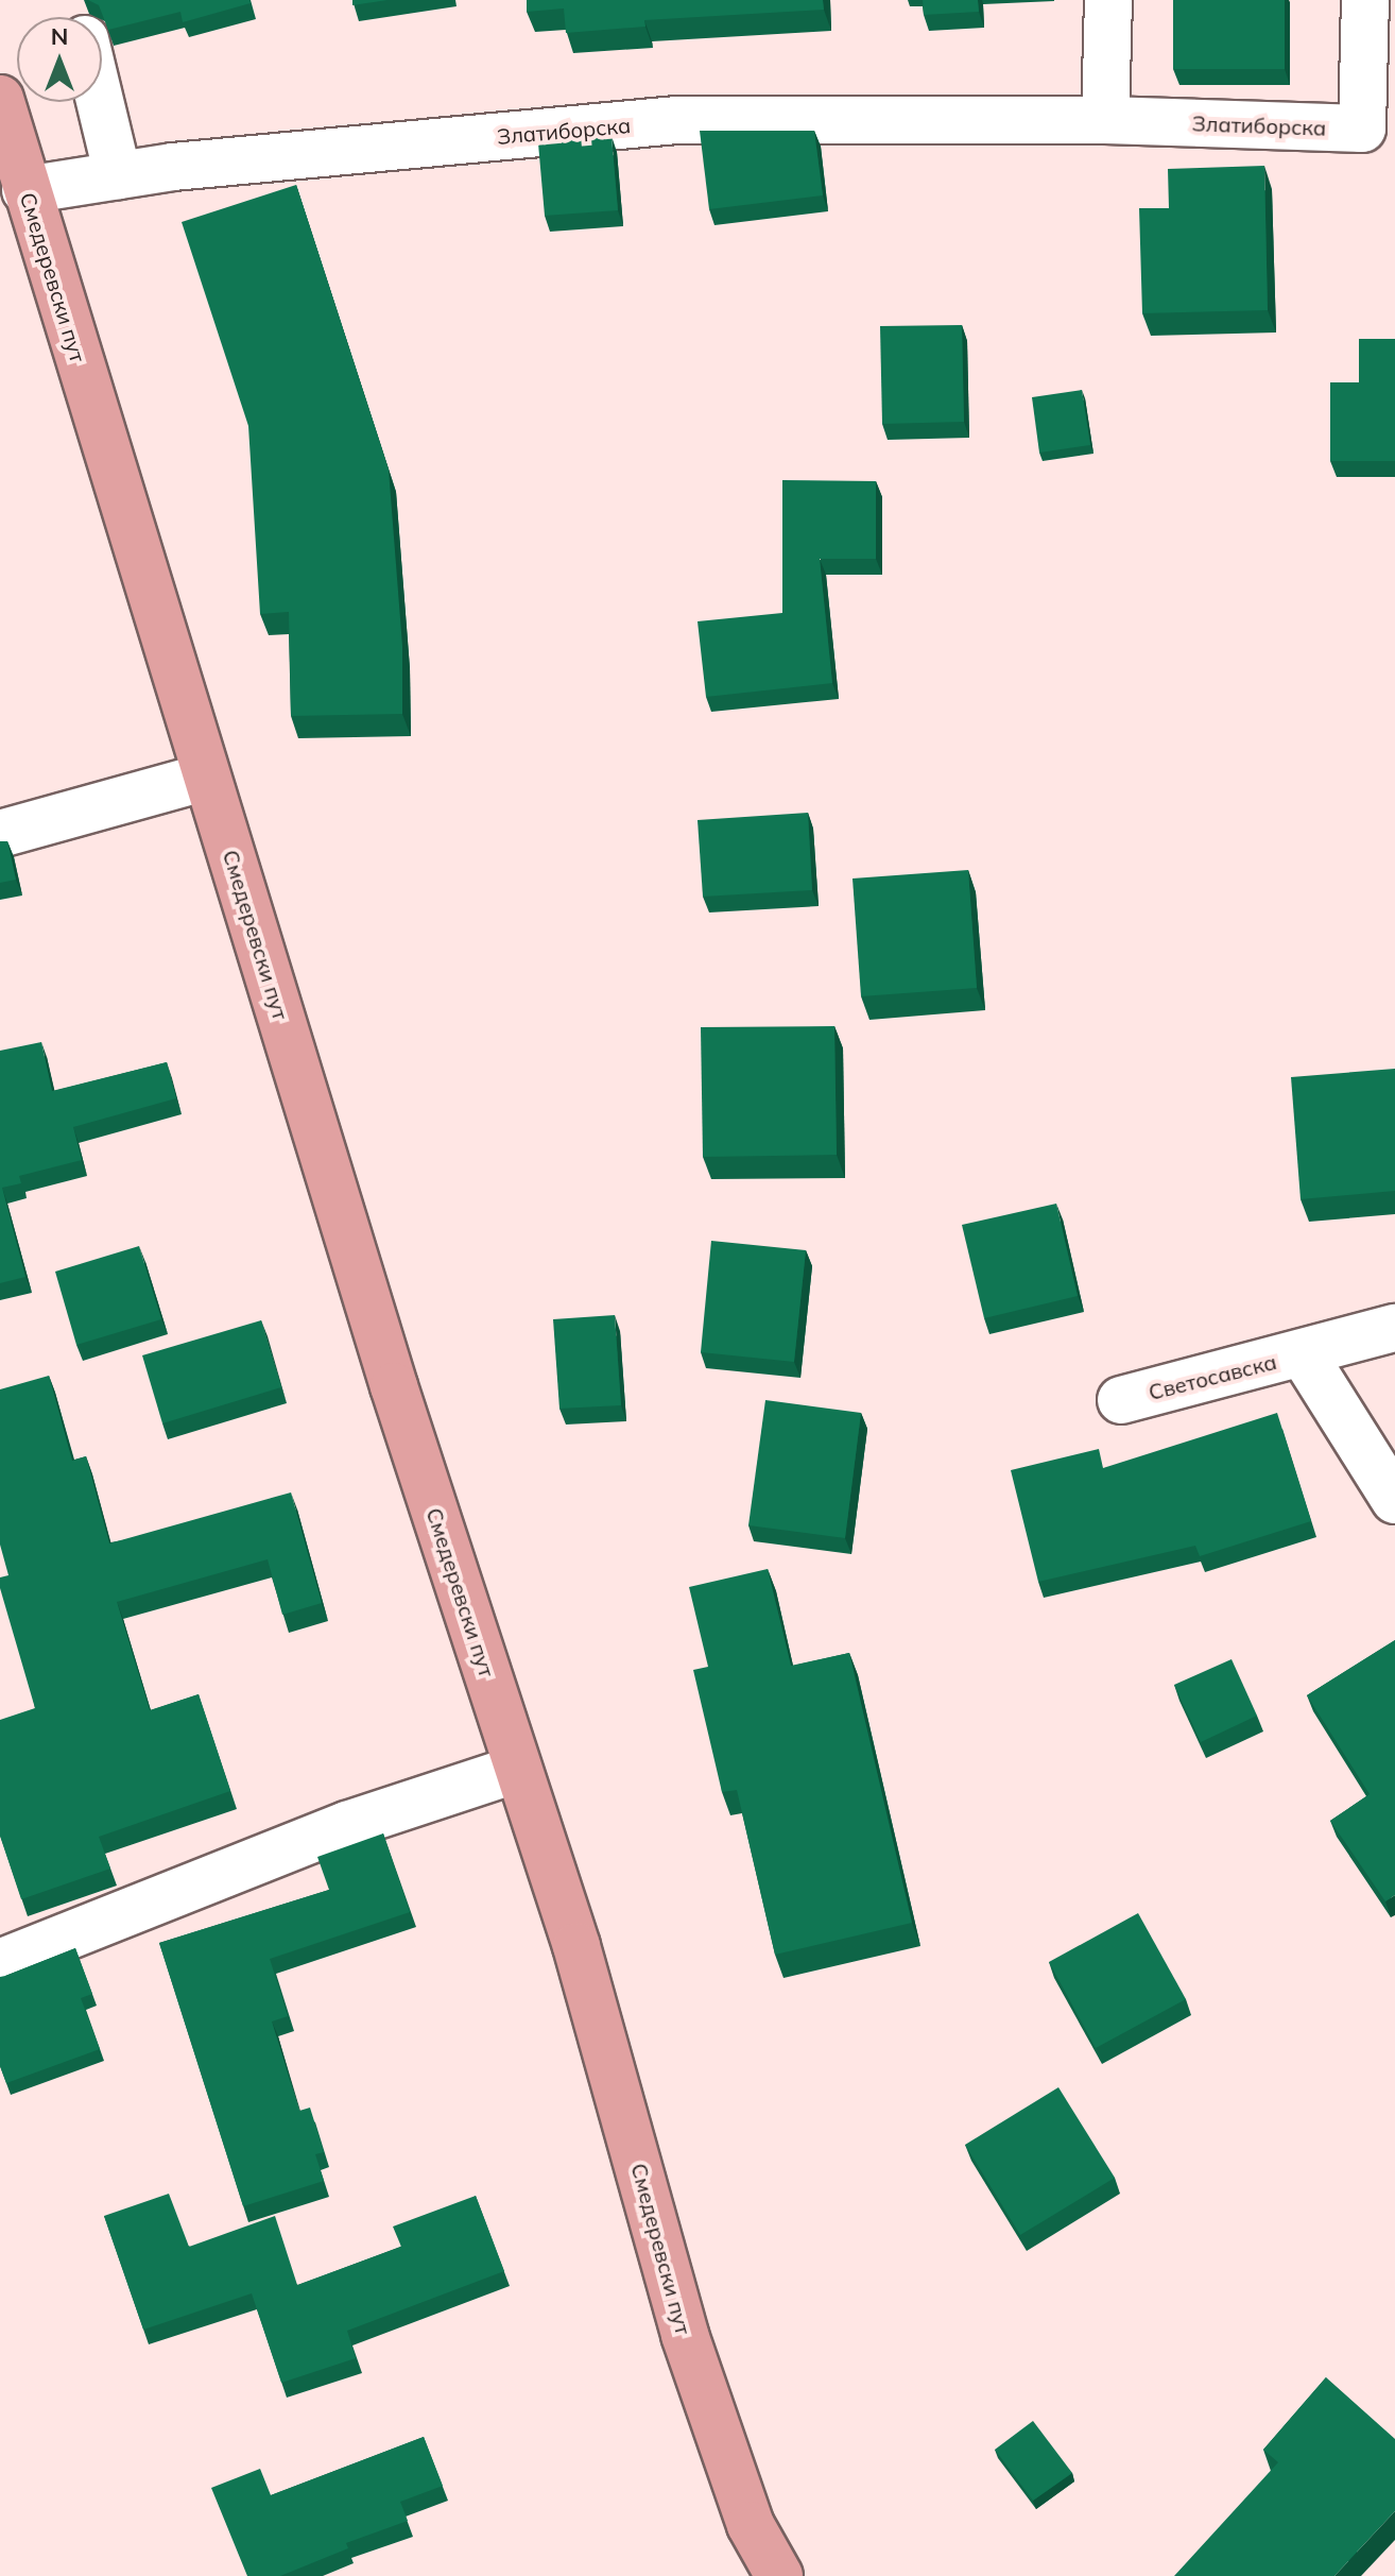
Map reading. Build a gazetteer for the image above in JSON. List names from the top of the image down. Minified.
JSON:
{"streets":{"main road":["Смедеревски пут"],"street":["Златиборска","Светосавска"]},"crossings":[["Златиборска","Смедеревски пут"]],"north":"top"}
